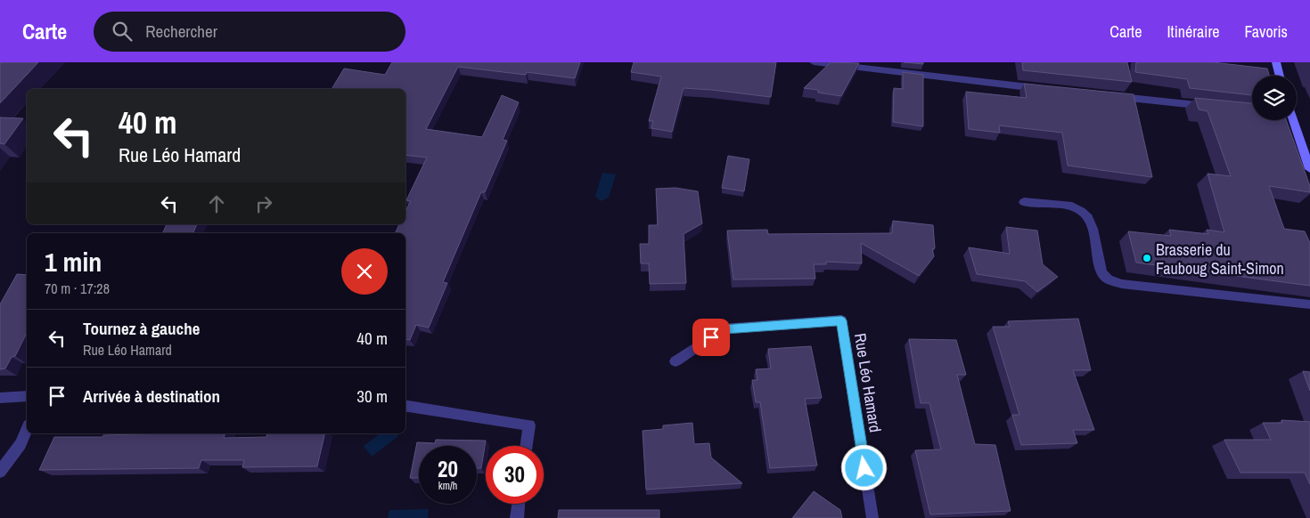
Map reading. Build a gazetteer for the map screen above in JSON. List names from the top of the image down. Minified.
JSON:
{"streets":{"street":["Rue Léo Hamard"]},"places":["Brasserie du Fauboug Saint-Simon"],"page":{"header":"Carte","search":"Rechercher","nav":["Carte","Itinéraire","Favoris"],"turn":["40 m","Rue Léo Hamard"],"heading":["1 min","70 m · 17:28"],"list":[{"name":"Tournez à gauche","note":"Rue Léo Hamard","value":"40 m"},{"name":"Arrivée à destination","value":"30 m"}],"speed":"20 km/h","limit":"30"}}
